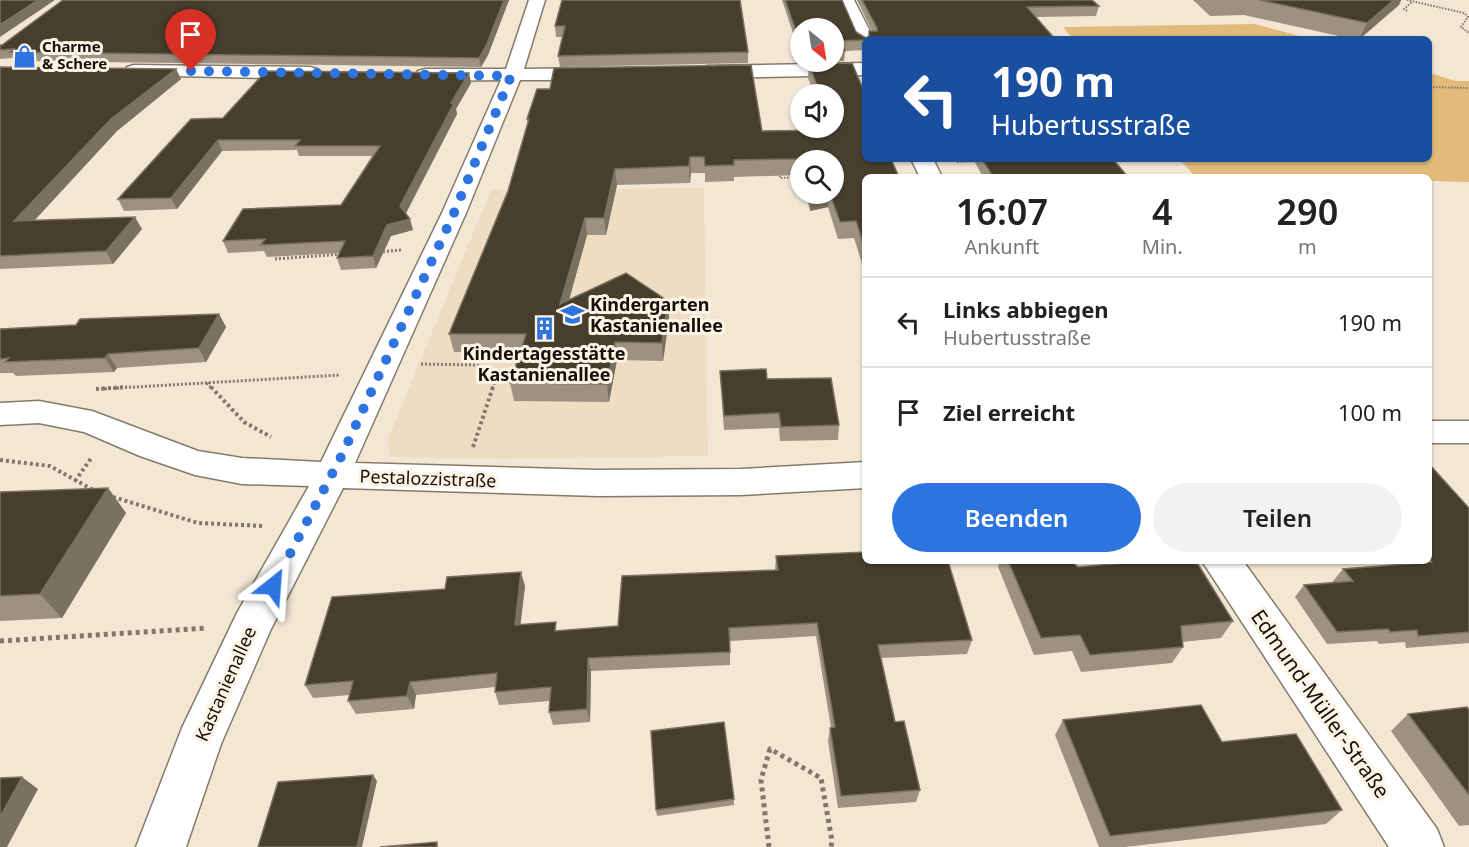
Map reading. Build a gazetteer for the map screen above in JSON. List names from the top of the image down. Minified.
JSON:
{"streets":{"street":["Pestalozzistraße","Kastanienallee","Edmund-Müller-Straße"]},"crossings":[["Pestalozzistraße","Kastanienallee"]],"places":{"shop":["Charme & Schere"],"school or university":["Kindergarten Kastanienallee"],"building":["Kindertagesstätte Kastanienallee"]},"north":"bottom right","page":{"turn":["190 m","Hubertusstraße"],"eta":["16:07","Ankunft","4","Min.","290","m"],"list":[{"name":"Links abbiegen","note":"Hubertusstraße","value":"190 m"},{"name":"Ziel erreicht","value":"100 m"}],"buttons":["Beenden","Teilen"]}}
